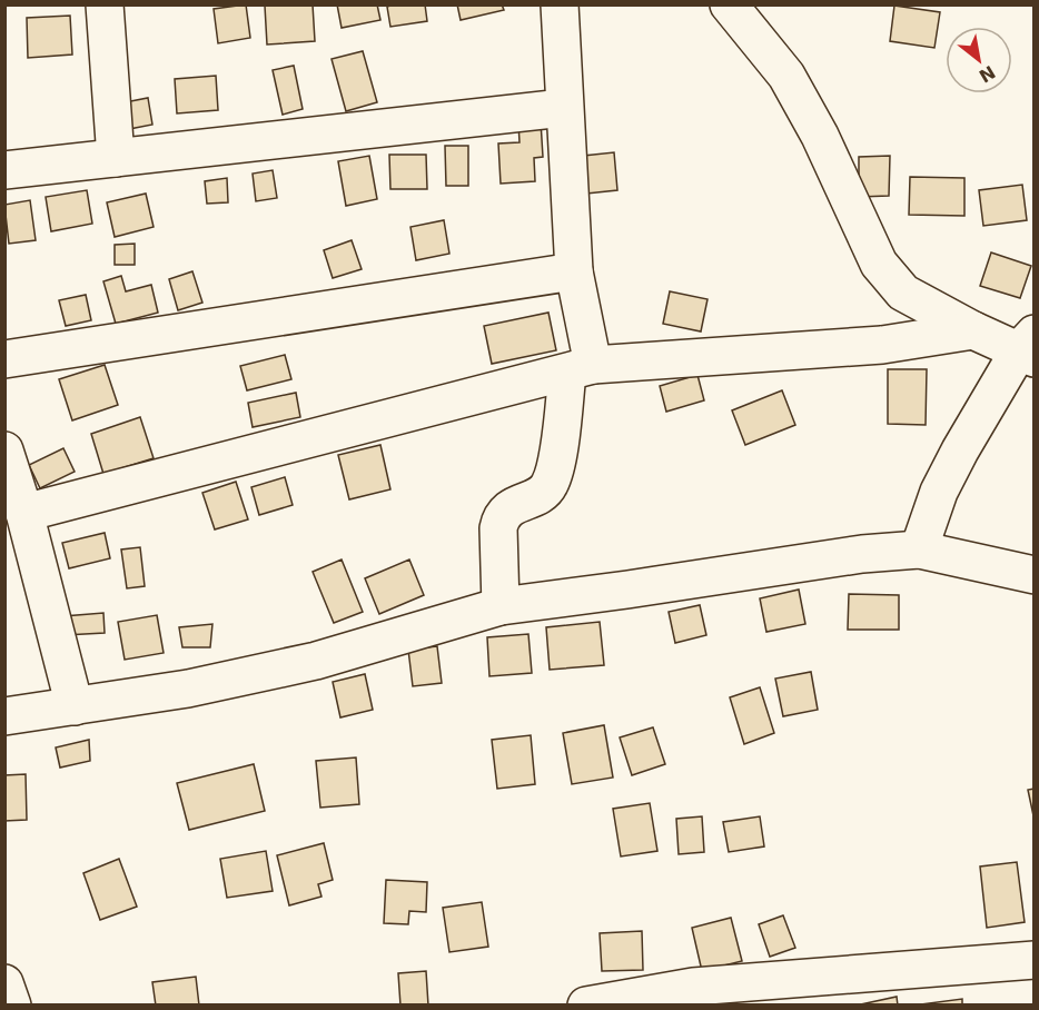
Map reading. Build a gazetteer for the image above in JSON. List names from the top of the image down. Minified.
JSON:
{"north":"bottom right"}
